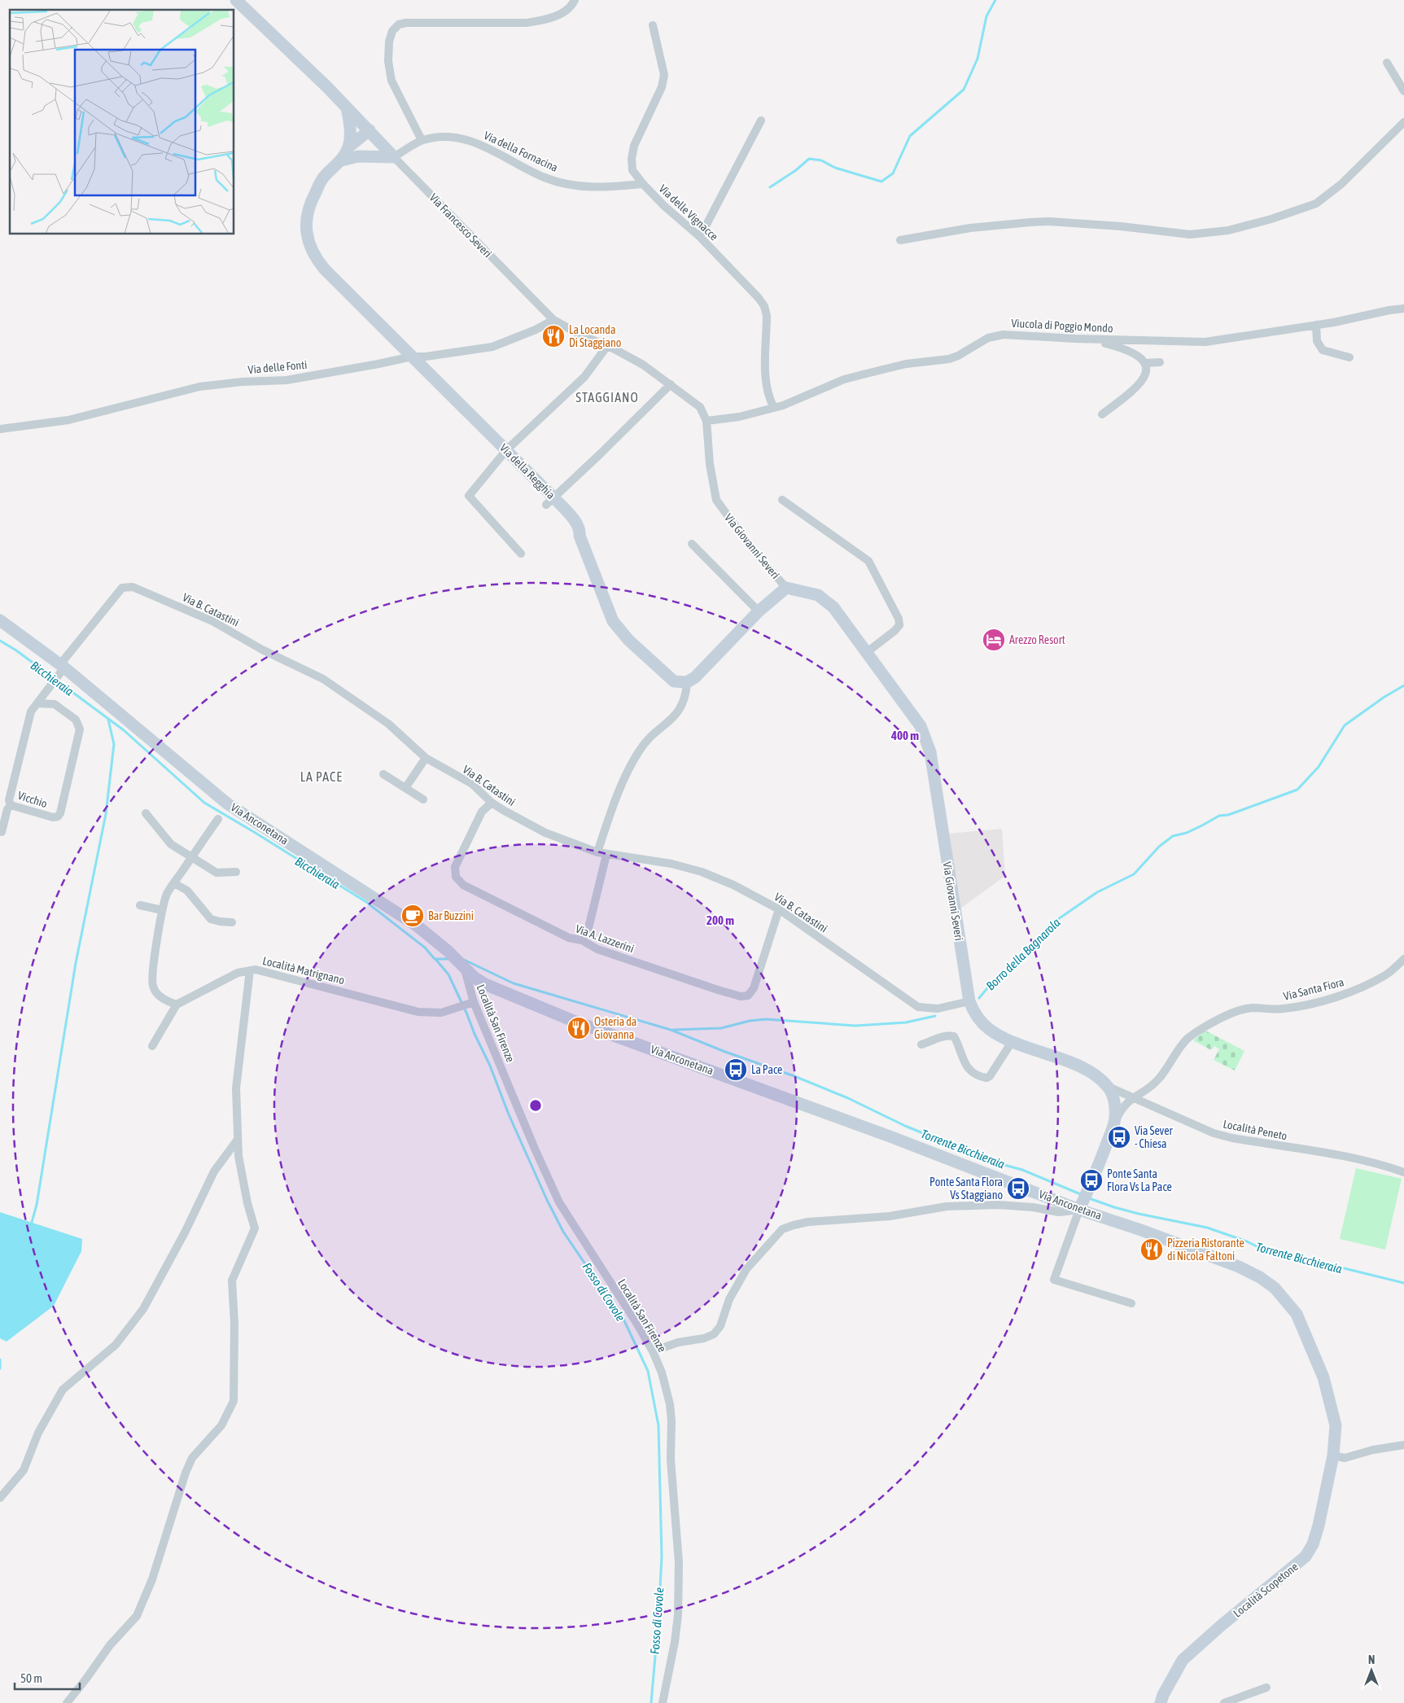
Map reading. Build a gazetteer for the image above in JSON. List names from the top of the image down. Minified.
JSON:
{"streets":{"street":["Via della Fornacina","Via delle Vignacce","Via Francesco Severi","Viucola di Poggio Mondo","Via delle Fonti","Via della Regghia","Via Giovanni Severi","Via B. Catastini","Vicchio","Via Anconetana","Via A. Lazzerini","Località Matrignano","Via Santa Fiora","Località San Firenze","Località Peneto","Località Scopetone"]},"crossings":[["Via della Fornacina","Via delle Vignacce"],["Via della Fornacina","Via Francesco Severi"],["Via della Fornacina","Via della Regghia"],["Via delle Vignacce","Viucola di Poggio Mondo"],["Via Francesco Severi","Viucola di Poggio Mondo"],["Via Francesco Severi","Via delle Fonti"],["Via Francesco Severi","Via della Regghia"],["Via Francesco Severi","Via Giovanni Severi"],["Viucola di Poggio Mondo","Via Giovanni Severi"],["Via delle Fonti","Via della Regghia"],["Via Giovanni Severi","Via B. Catastini"],["Via Giovanni Severi","Località Peneto"],["Via B. Catastini","Vicchio"],["Via B. Catastini","Via Anconetana"],["Via B. Catastini","Via A. Lazzerini"],["Vicchio","Via Anconetana"],["Via Anconetana","Località San Firenze"],["Via Anconetana","Località Scopetone"],["Località Matrignano","Località San Firenze"],["Via Santa Fiora","Località Peneto"]],"districts":["STAGGIANO","LA PACE"],"water":["Bicchieraia","Borro della Bagnarola","Torrente Bicchieraia","Fosso di Covole"],"places":{"restaurant":["La Locanda Di Staggiano","Osteria da Giovanna","Pizzeria Ristorante di Nicola Faltoni"],"hotel":["Arezzo Resort"],"cafe":["Bar Buzzini"],"bus stop":["La Pace","Via Sever - Chiesa","Ponte Santa Flora Vs La Pace","Ponte Santa Flora Vs Staggiano"]},"scale_bar":"50 m","north":"top","rings":["400 m","200 m"]}
